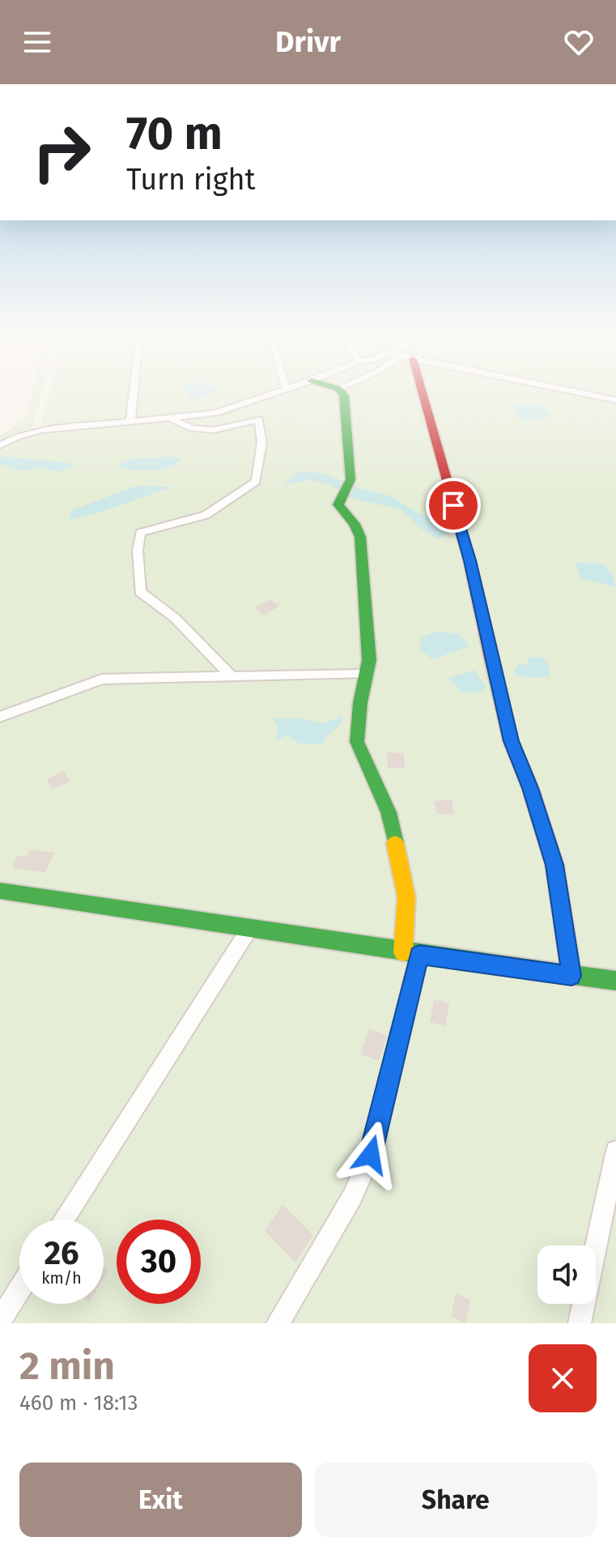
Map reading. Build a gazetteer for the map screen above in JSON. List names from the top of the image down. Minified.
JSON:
{"page":{"header":"Drivr","turn":["70 m","Turn right"],"speed":"26 km/h","limit":"30","heading":["2 min","460 m · 18:13"],"buttons":["Exit","Share"]}}
